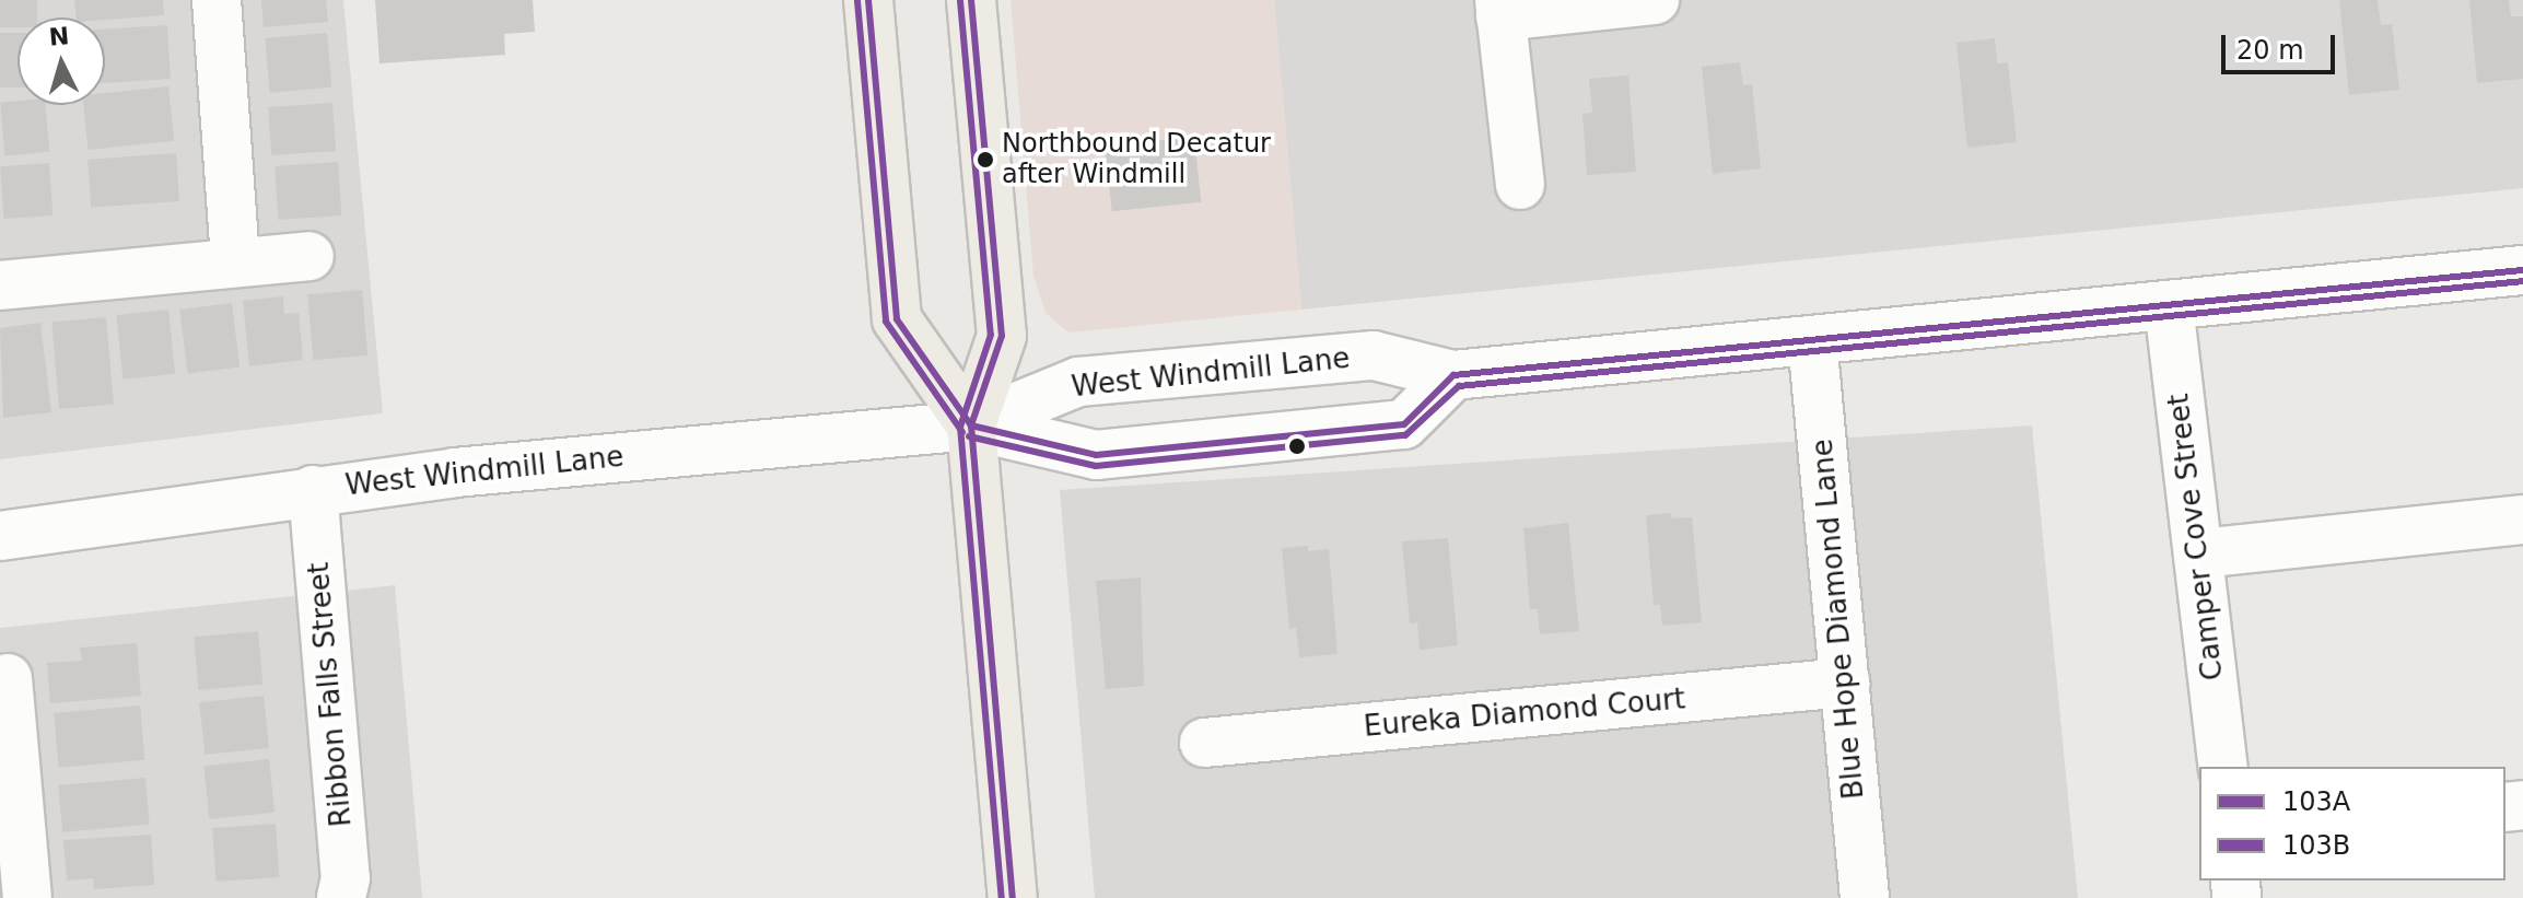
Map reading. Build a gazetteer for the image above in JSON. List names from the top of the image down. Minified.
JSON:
{"streets":{"street":["West Windmill Lane","Camper Cove Street","Blue Hope Diamond Lane","Ribbon Falls Street","Eureka Diamond Court"]},"crossings":[["West Windmill Lane","Camper Cove Street"],["West Windmill Lane","Blue Hope Diamond Lane"],["West Windmill Lane","Ribbon Falls Street"],["Blue Hope Diamond Lane","Eureka Diamond Court"]],"places":["Northbound Decatur after Windmill"],"lines":["transit line 103A","transit line 103B"],"legend":["103A","103B"],"scale_bar":"20 m","north":"top"}
